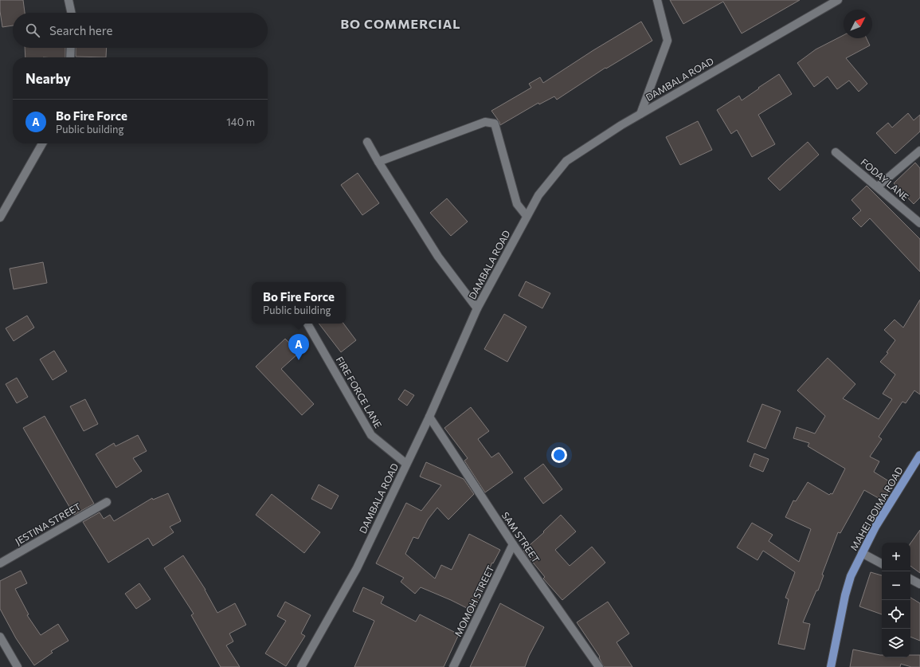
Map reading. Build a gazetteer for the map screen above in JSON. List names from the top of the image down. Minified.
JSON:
{"streets":{"main road":["MAHEI BOIMA ROAD"],"street":["DAMBALA ROAD","FODAY LANE","FIRE FORCE LANE","JESTINA STREET","SAM STREET","MOMOH STREET"]},"crossings":[["DAMBALA ROAD","FIRE FORCE LANE"],["DAMBALA ROAD","SAM STREET"],["SAM STREET","MOMOH STREET"]],"districts":["BO COMMERCIAL"],"north":"top right","page":{"search":"Search here","heading":"Nearby","list":[{"mark":"A","name":"Bo Fire Force","note":"Public building","value":"140 m"}],"popup":["Bo Fire Force","Public building"],"pins":"A","map_buttons":["+","−"]}}
